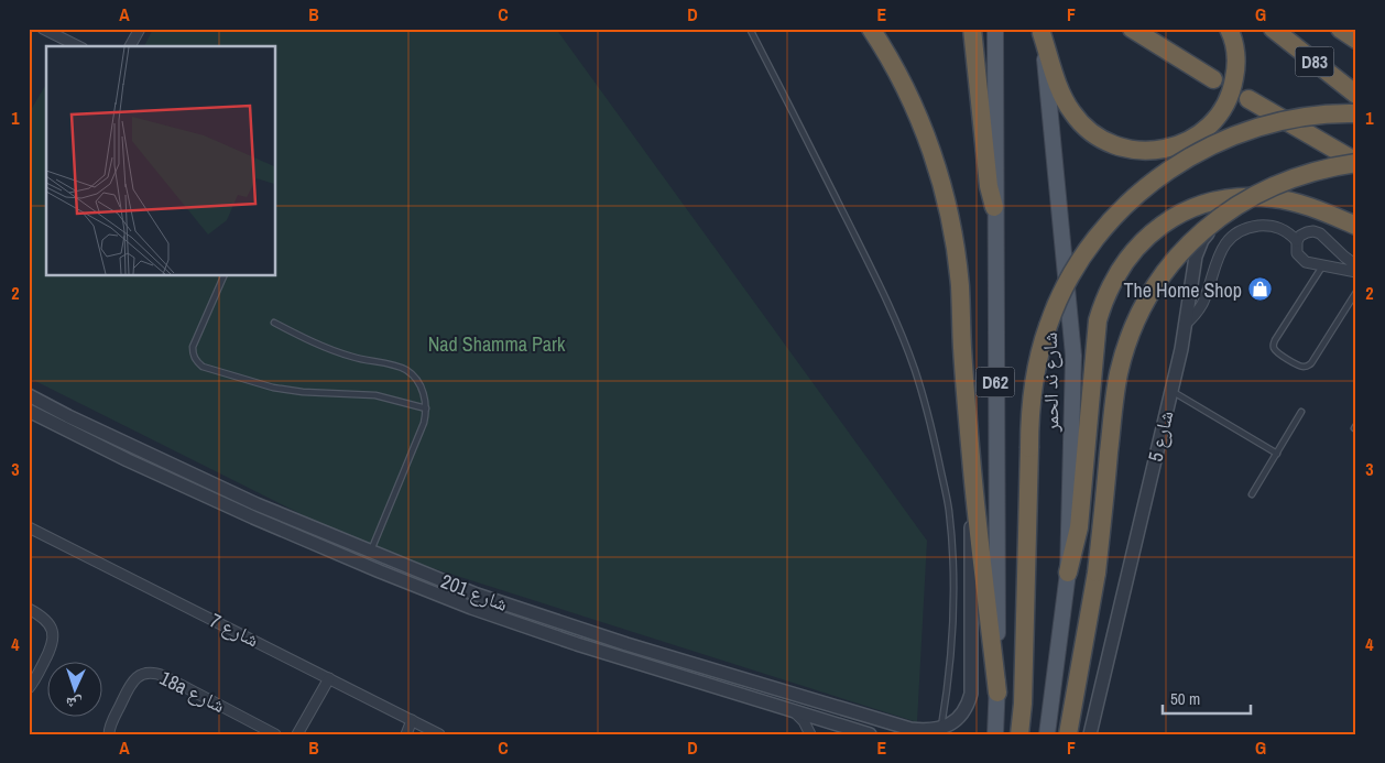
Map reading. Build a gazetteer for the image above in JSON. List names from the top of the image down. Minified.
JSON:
{"streets":{"highway":["D83"],"main road":["D62","شارع ند الحمر"],"street":["شارع 5","شارع 201","شارع 7","18a شارع"]},"parks":["Nad Shamma Park"],"places":{"shop":["The Home Shop"]},"scale_bar":"50 m","north":"bottom","grid":{"columns":["A","B","C","D","E","F","G"],"rows":["1","2","3","4"]}}
